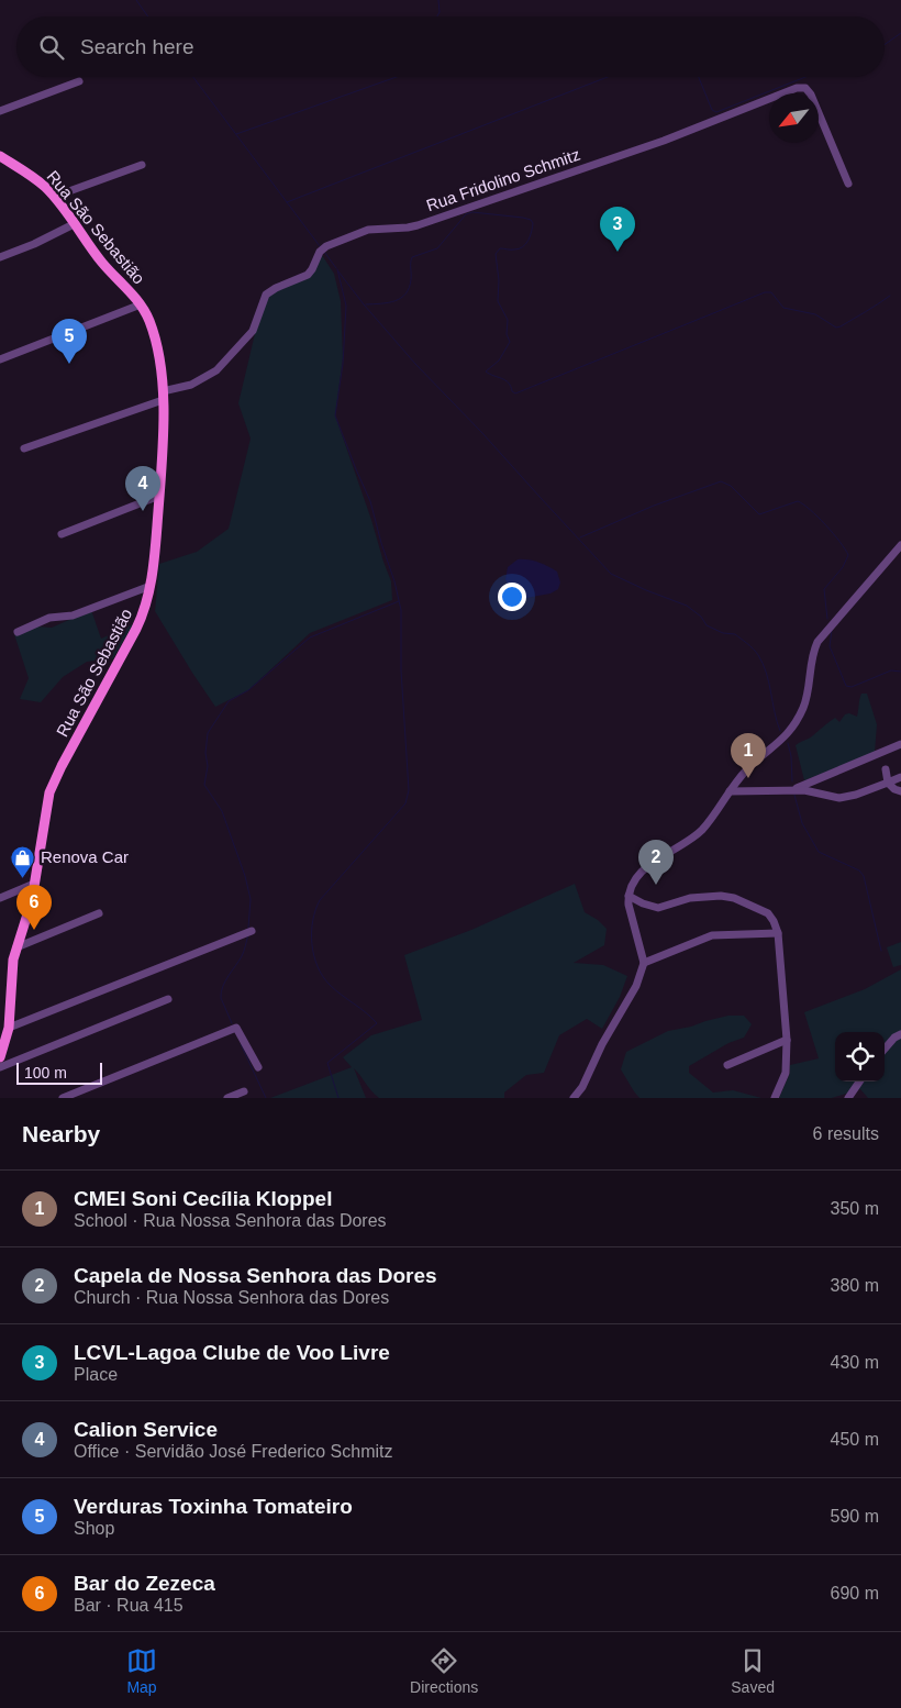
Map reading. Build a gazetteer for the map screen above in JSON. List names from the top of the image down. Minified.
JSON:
{"streets":{"main road":["Rua São Sebastião"],"street":["Rua Fridolino Schmitz"]},"crossings":[["Rua Fridolino Schmitz","Rua São Sebastião"]],"places":{"shop":["Renova Car"]},"scale_bar":"100 m","north":"bottom left","page":{"search":"Search here","pins":["3","5","4","1","2","6"],"scale":"100 m","heading":["Nearby","6 results"],"list":[{"mark":"1","name":"CMEI Soni Cecília Kloppel","note":"School · Rua Nossa Senhora das Dores","value":"350 m"},{"mark":"2","name":"Capela de Nossa Senhora das Dores","note":"Church · Rua Nossa Senhora das Dores","value":"380 m"},{"mark":"3","name":"LCVL-Lagoa Clube de Voo Livre","note":"Place","value":"430 m"},{"mark":"4","name":"Calion Service","note":"Office · Servidão José Frederico Schmitz","value":"450 m"},{"mark":"5","name":"Verduras Toxinha Tomateiro","note":"Shop","value":"590 m"},{"mark":"6","name":"Bar do Zezeca","note":"Bar · Rua 415","value":"690 m"}],"nav":["Map","Directions","Saved"]}}
